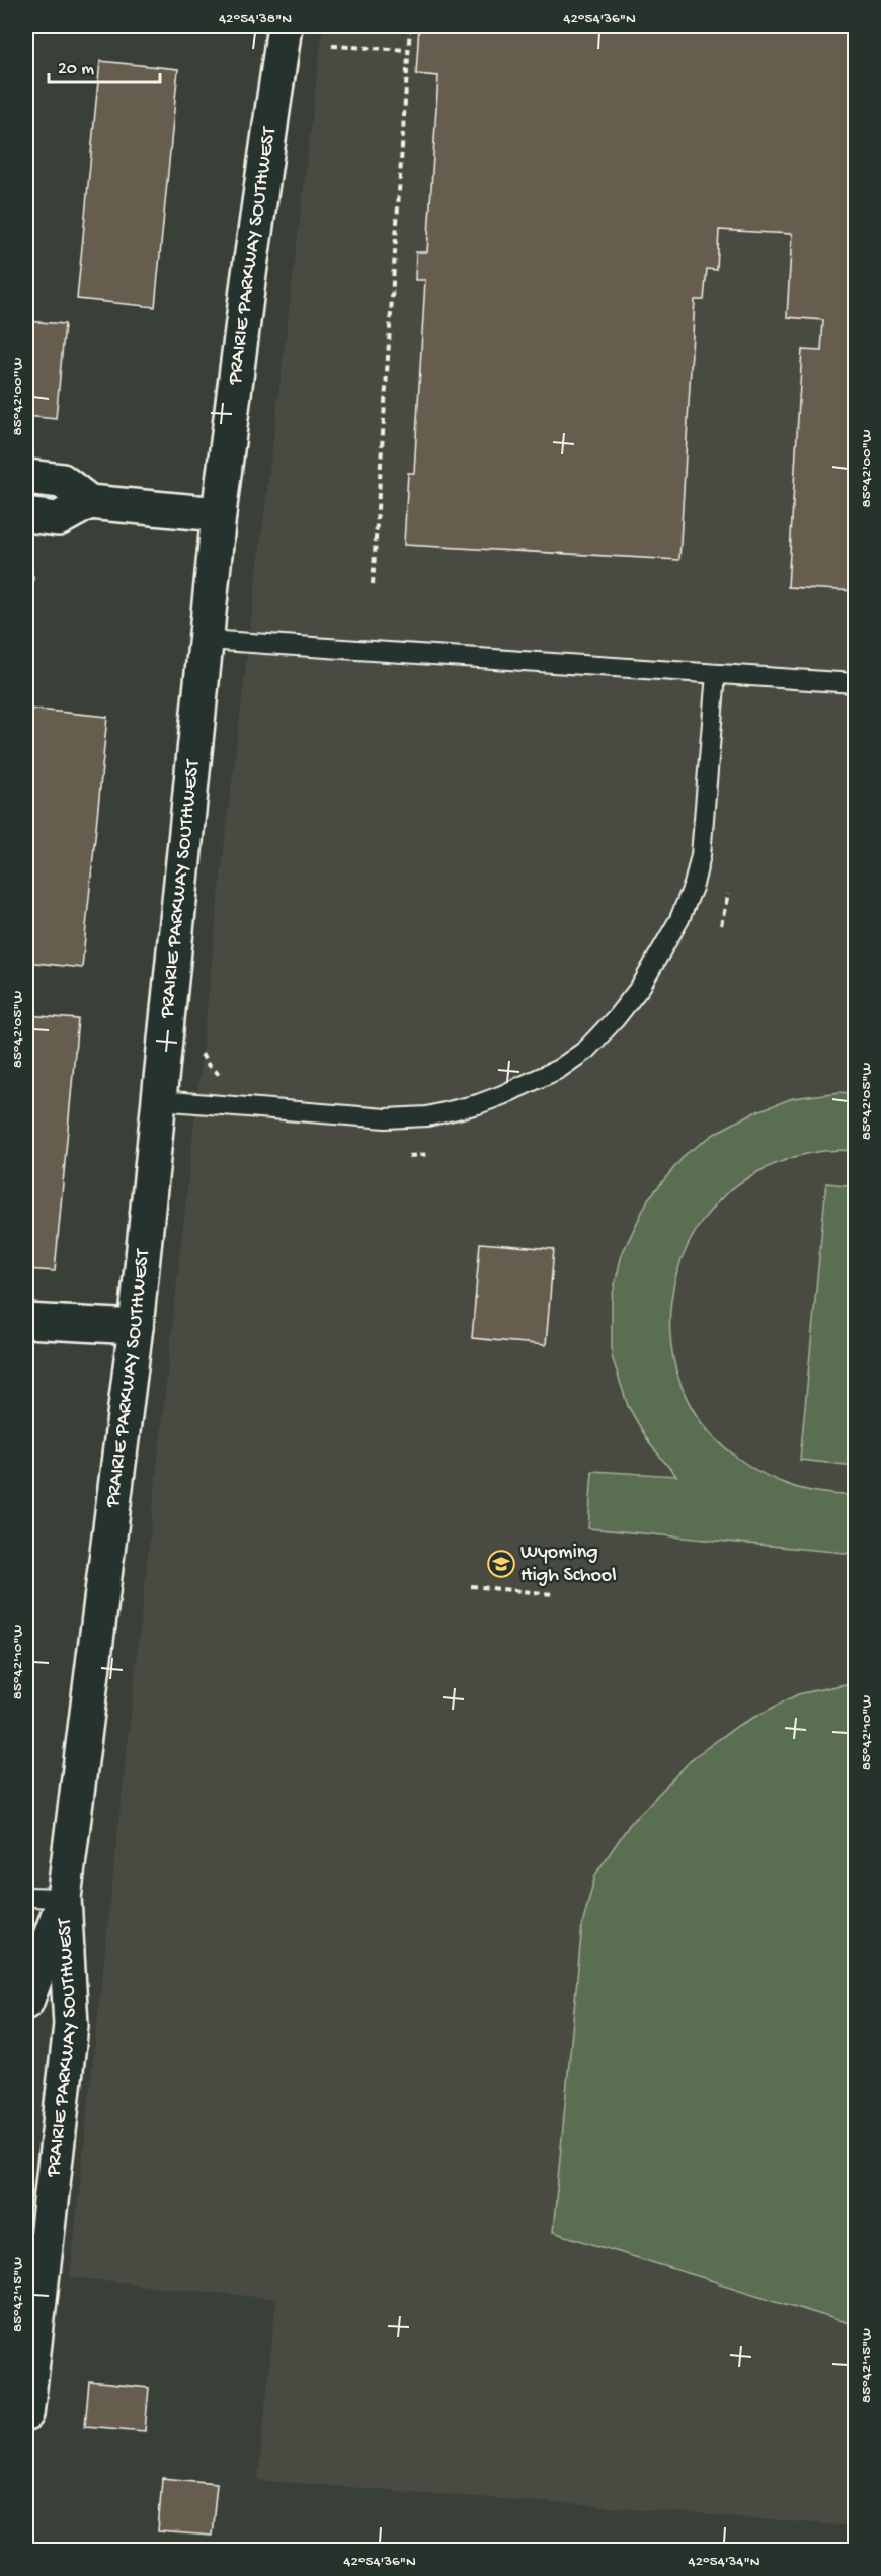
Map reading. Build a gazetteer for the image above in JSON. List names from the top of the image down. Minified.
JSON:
{"streets":{"street":["PRAIRIE PARKWAY SOUTHWEST"]},"places":{"school or university":["Wyoming High School"]},"scale_bar":"20 m","coordinates":["42°54'38\"N","42°54'36\"N","85°42'00\"W","85°42'05\"W","85°42'10\"W","85°42'15\"W","42°54'34\"N"]}
